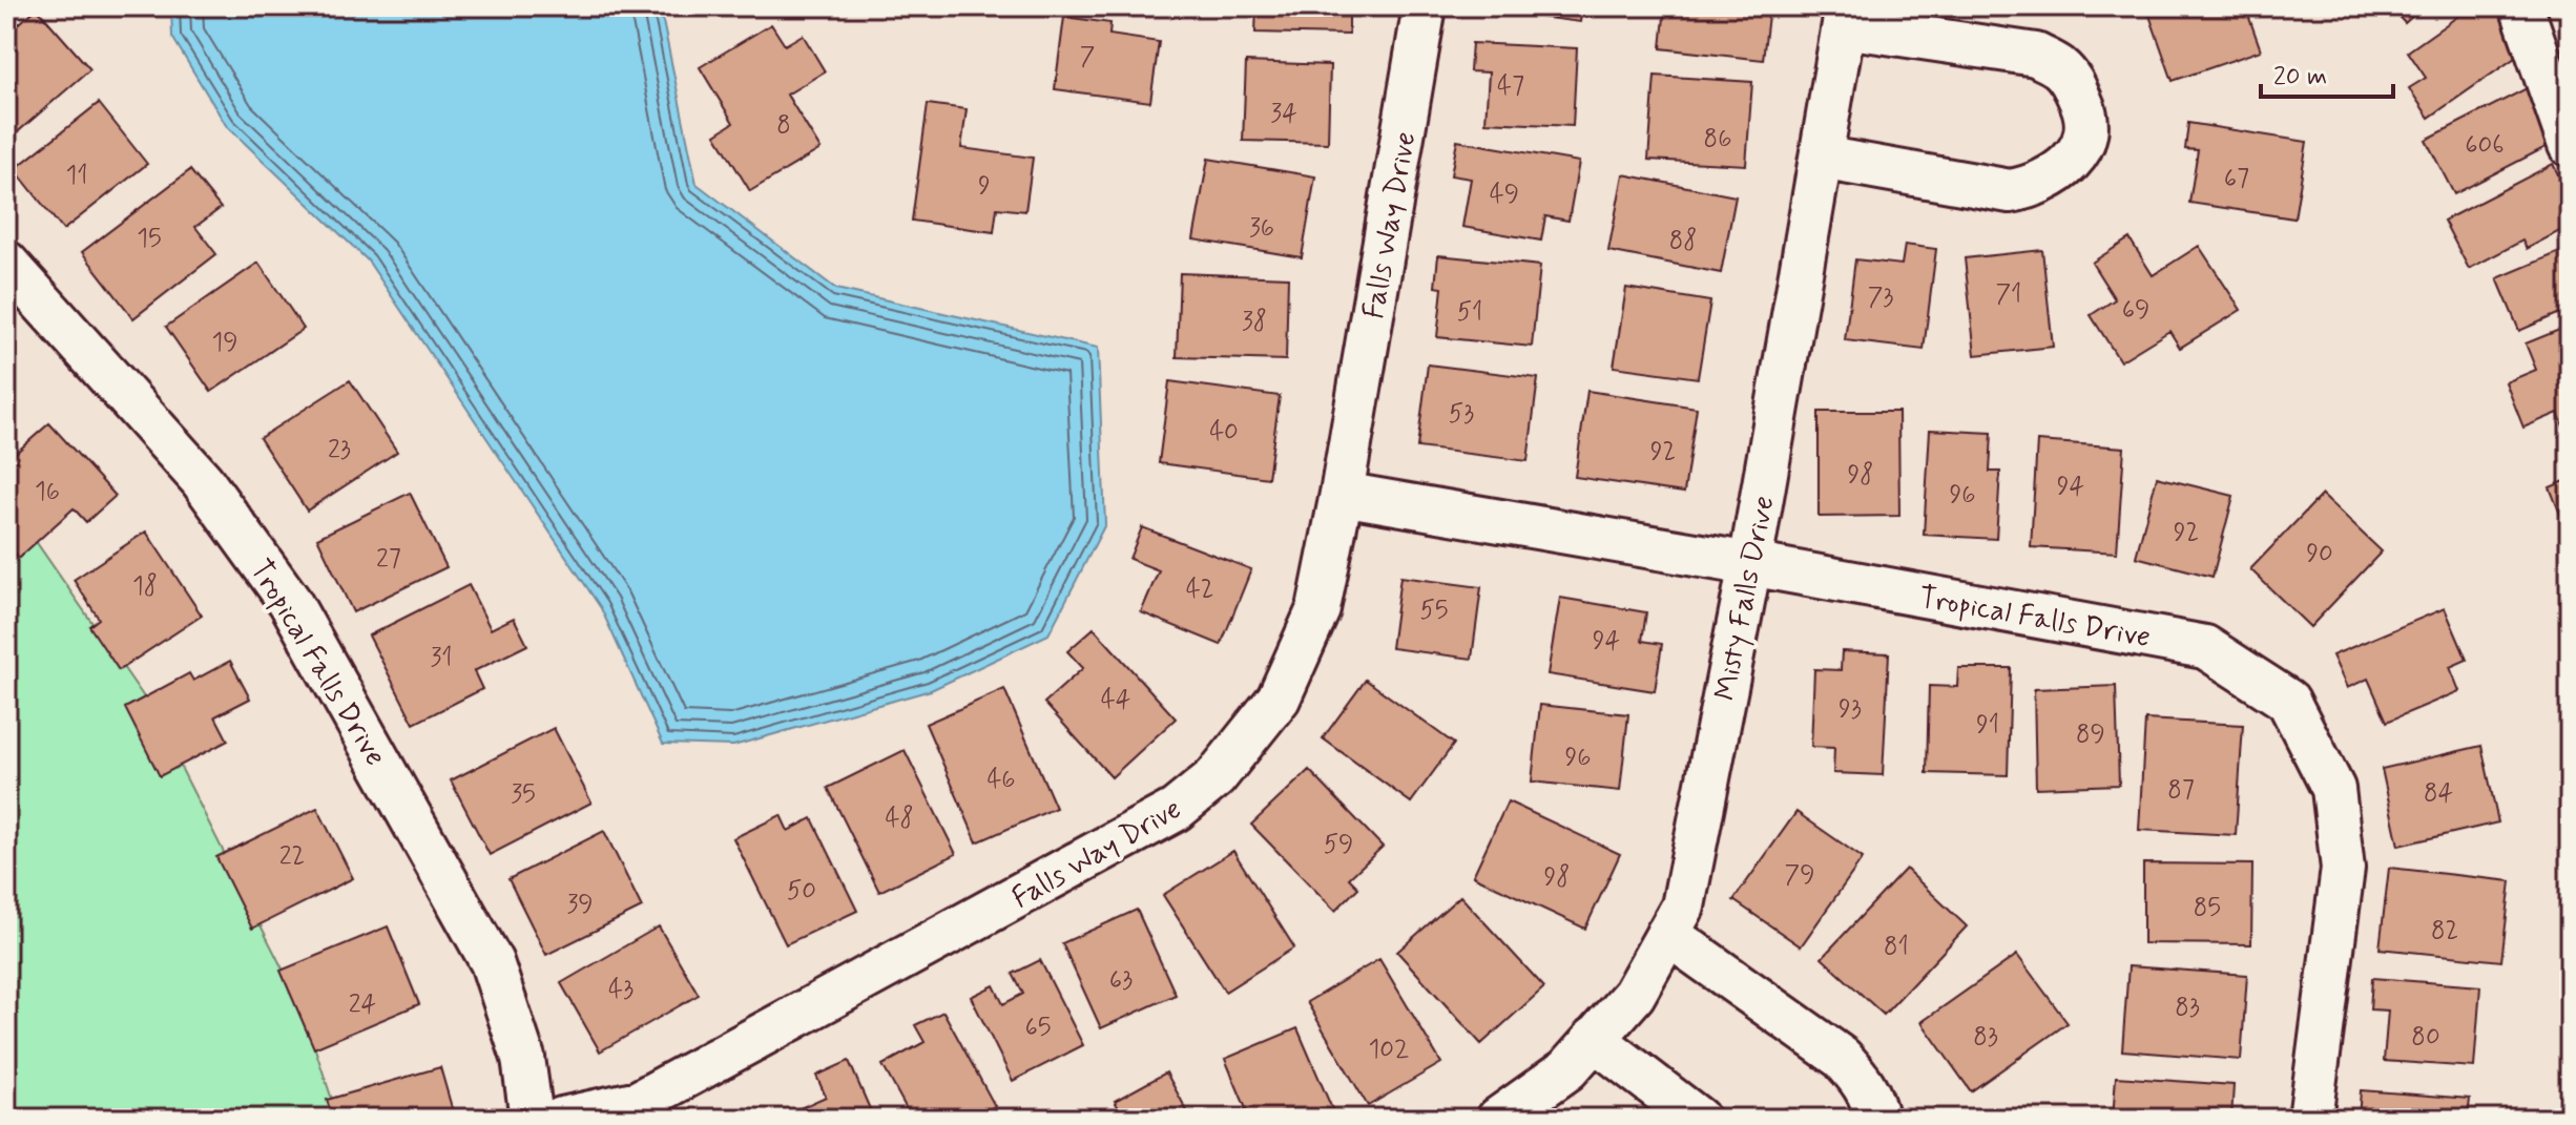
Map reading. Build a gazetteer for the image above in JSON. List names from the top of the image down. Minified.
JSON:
{"streets":{"street":["Falls Way Drive","Misty Falls Drive","Tropical Falls Drive"]},"crossings":[["Falls Way Drive","Tropical Falls Drive"],["Misty Falls Drive","Tropical Falls Drive"]],"house_numbers":["7","47","34","8","86","606","11","67","9","49","36","15","88","71","73","69","51","38","19","53","40","23","92","98","94","16","96","92","90","27","18","42","55","94","31","44","93","91","89","96","46","87","84","35","48","59","22","79","98","50","39","85","82","81","63","43","24","83","65","83","80","102"],"scale_bar":"20 m"}
